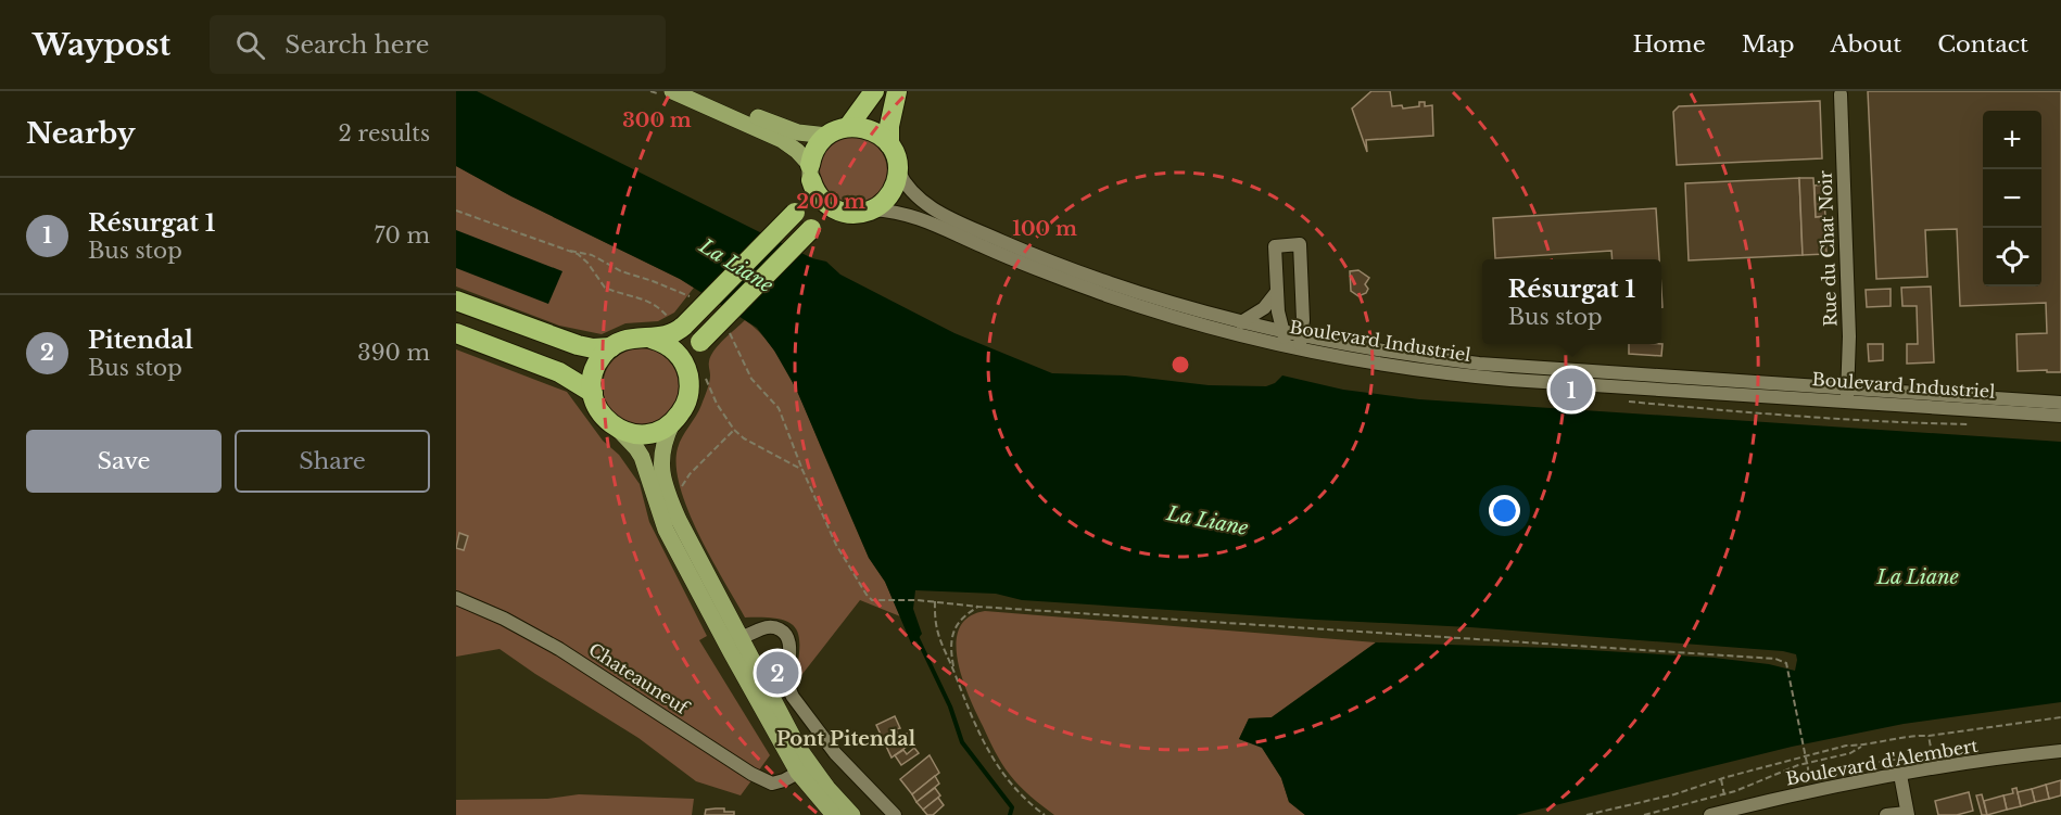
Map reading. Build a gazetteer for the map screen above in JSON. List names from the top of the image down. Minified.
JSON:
{"streets":{"street":["Rue du Chat Noir","Boulevard Industriel","Chateauneuf","Boulevard d'Alembert"]},"crossings":[["Rue du Chat Noir","Boulevard Industriel"]],"districts":["Pont Pitendal"],"water":["La Liane"],"page":{"header":"Waypost","search":"Search here","nav":["Home","Map","About","Contact"],"heading":["Nearby","2 results"],"map_buttons":["+","−"],"list":[{"mark":"1","name":"Résurgat 1","note":"Bus stop","value":"70 m"},{"mark":"2","name":"Pitendal","note":"Bus stop","value":"390 m"}],"popup":["Résurgat 1","Bus stop"],"pins":["1","2"],"buttons":["Save","Share"]},"rings":["300 m","200 m","100 m"]}
